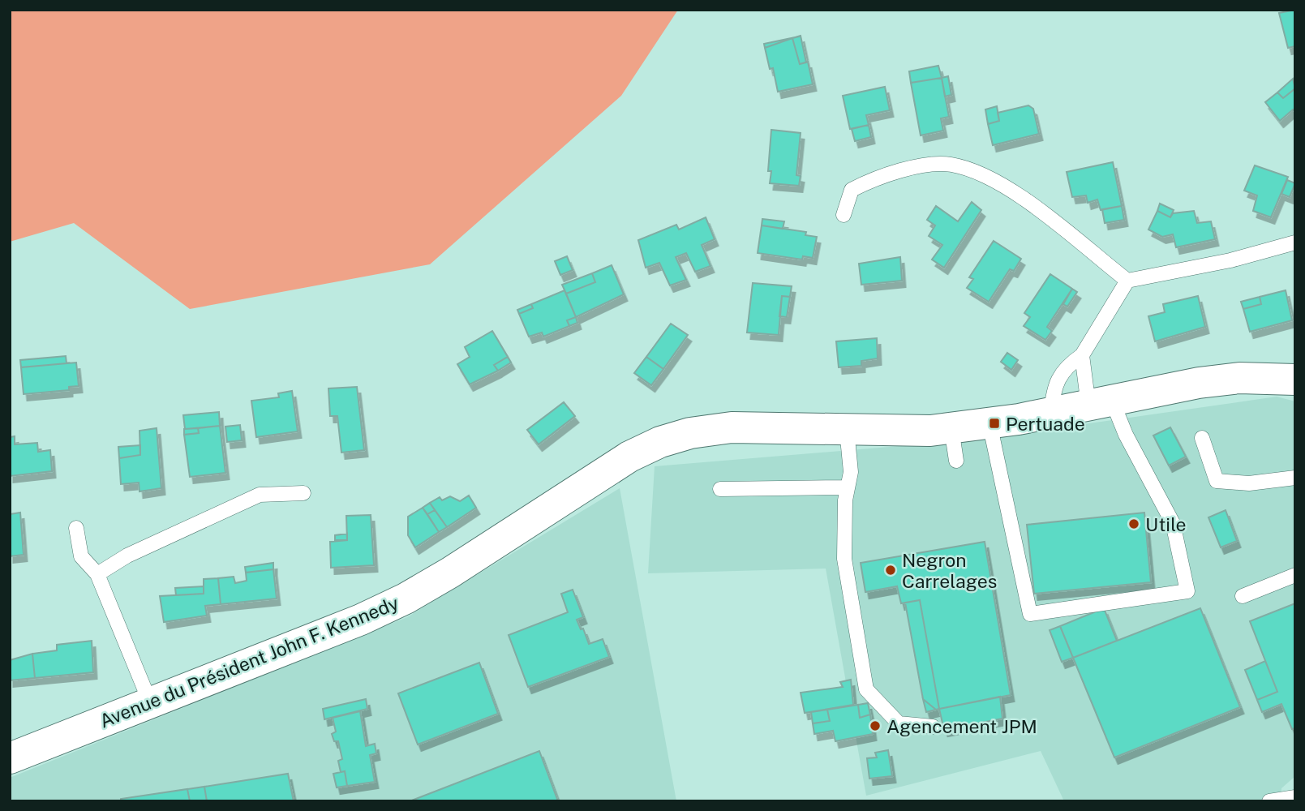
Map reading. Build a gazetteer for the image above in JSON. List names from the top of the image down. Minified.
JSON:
{"streets":{"main road":["Avenue du Président John F. Kennedy"]},"places":{"transit":["Pertuade"],"other":["Utile","Negron Carrelages","Agencement JPM"]}}
